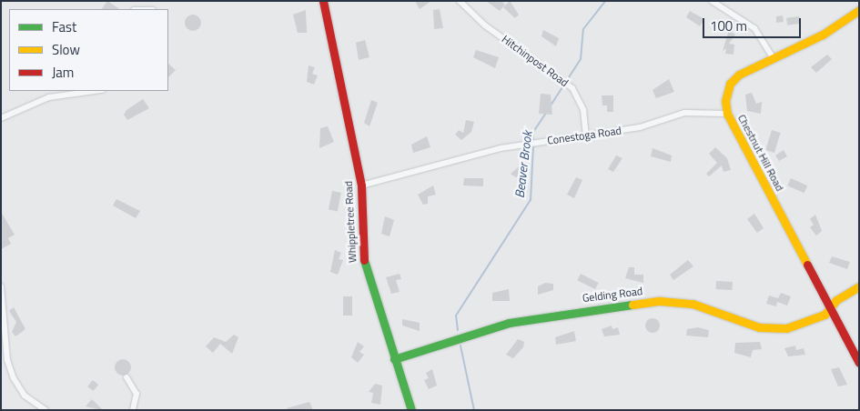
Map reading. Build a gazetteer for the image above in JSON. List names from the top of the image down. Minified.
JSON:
{"streets":{"street":["Hitchinpost Road","Conestoga Road","Chestnut Hill Road","Whippletree Road","Gelding Road"]},"crossings":[["Hitchinpost Road","Conestoga Road"],["Conestoga Road","Chestnut Hill Road"],["Conestoga Road","Whippletree Road"],["Chestnut Hill Road","Gelding Road"],["Whippletree Road","Gelding Road"]],"water":["Beaver Brook"],"legend":["Fast","Slow","Jam"],"scale_bar":"100 m"}
